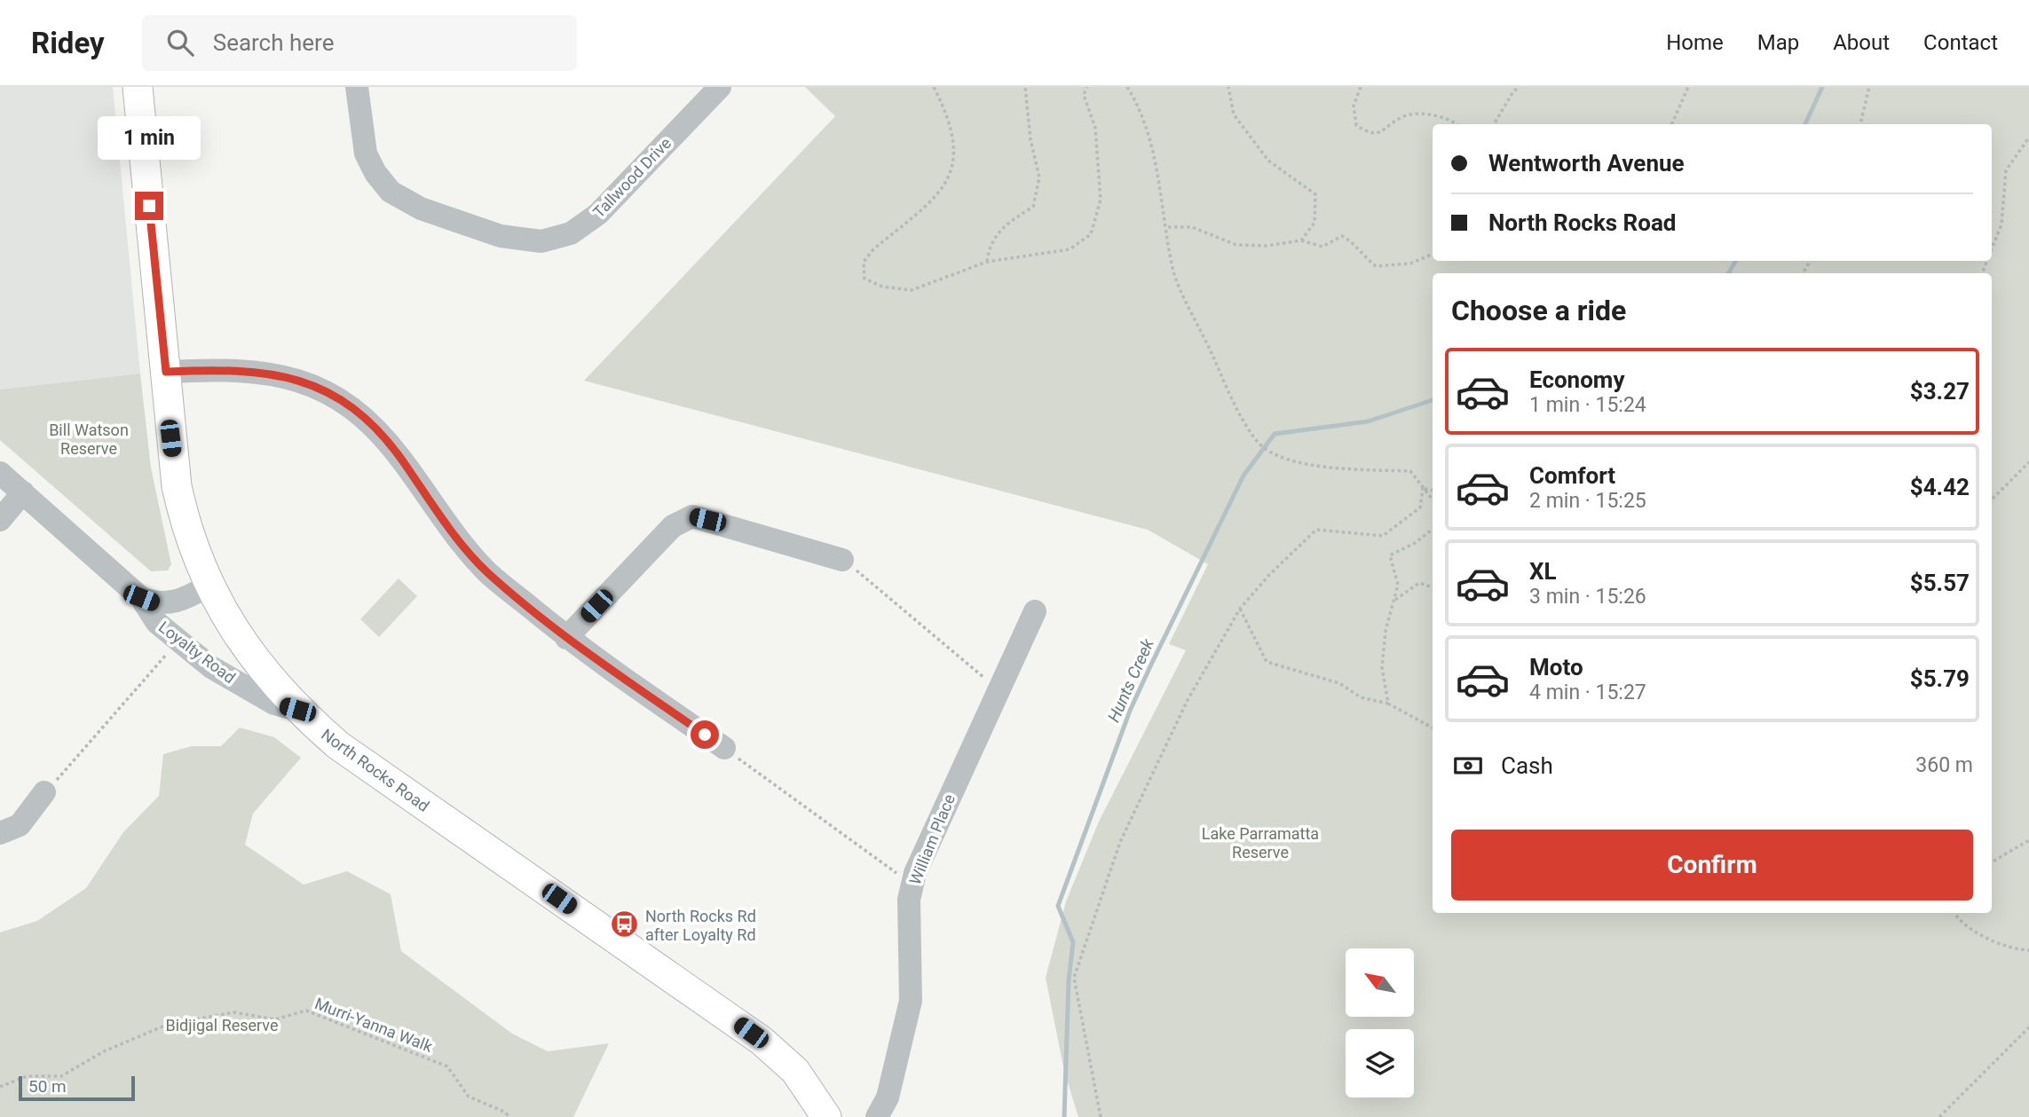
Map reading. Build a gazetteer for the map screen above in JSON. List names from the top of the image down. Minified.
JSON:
{"streets":{"main road":["North Rocks Road"],"street":["Tallwood Drive","Loyalty Road","William Place"],"path":["Murri-Yanna Walk"]},"crossings":[["Loyalty Road","North Rocks Road"]],"water":["Hunts Creek"],"parks":["Bill Watson Reserve","Lake Parramatta Reserve","Bidjigal Reserve"],"places":{"bus stop":["North Rocks Rd after Loyalty Rd"]},"scale_bar":"50 m","north":"top left","page":{"header":"Ridey","search":"Search here","nav":["Home","Map","About","Contact"],"bubble":"1 min","banner":["Wentworth Avenue","North Rocks Road"],"heading":"Choose a ride","list":[{"name":"Economy","note":"1 min · 15:24","value":"$3.27"},{"name":"Comfort","note":"2 min · 15:25","value":"$4.42"},{"name":"XL","note":"3 min · 15:26","value":"$5.57"},{"name":"Moto","note":"4 min · 15:27","value":"$5.79"}],"pay":["Cash","360 m"],"buttons":"Confirm","scale":"50 m"}}
